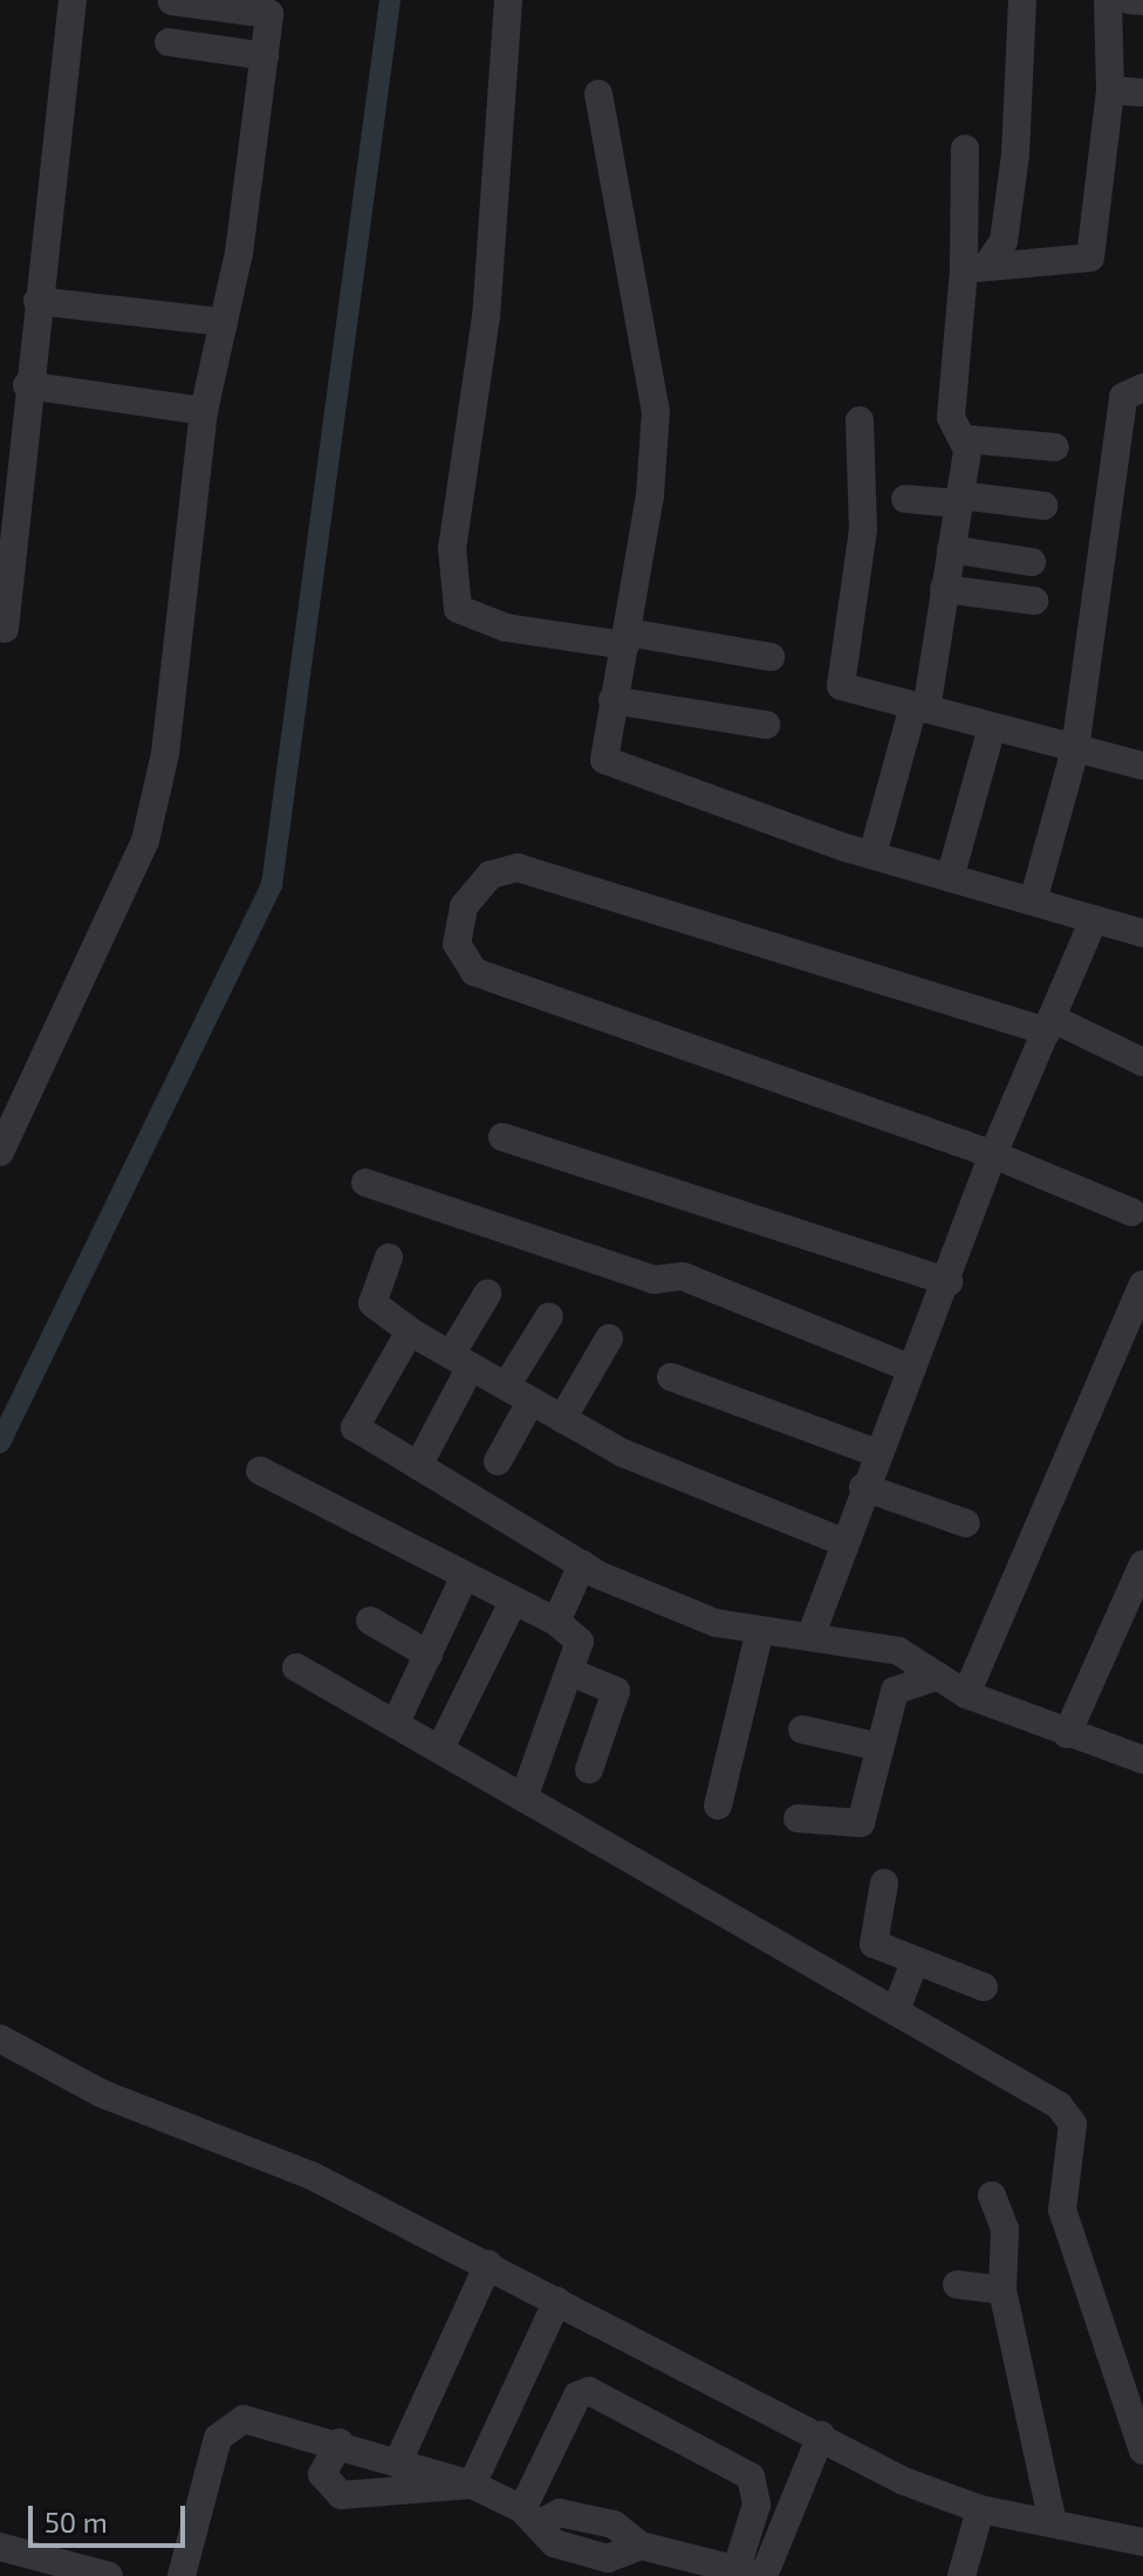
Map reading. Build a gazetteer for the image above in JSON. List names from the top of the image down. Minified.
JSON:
{"scale_bar":"50 m"}
